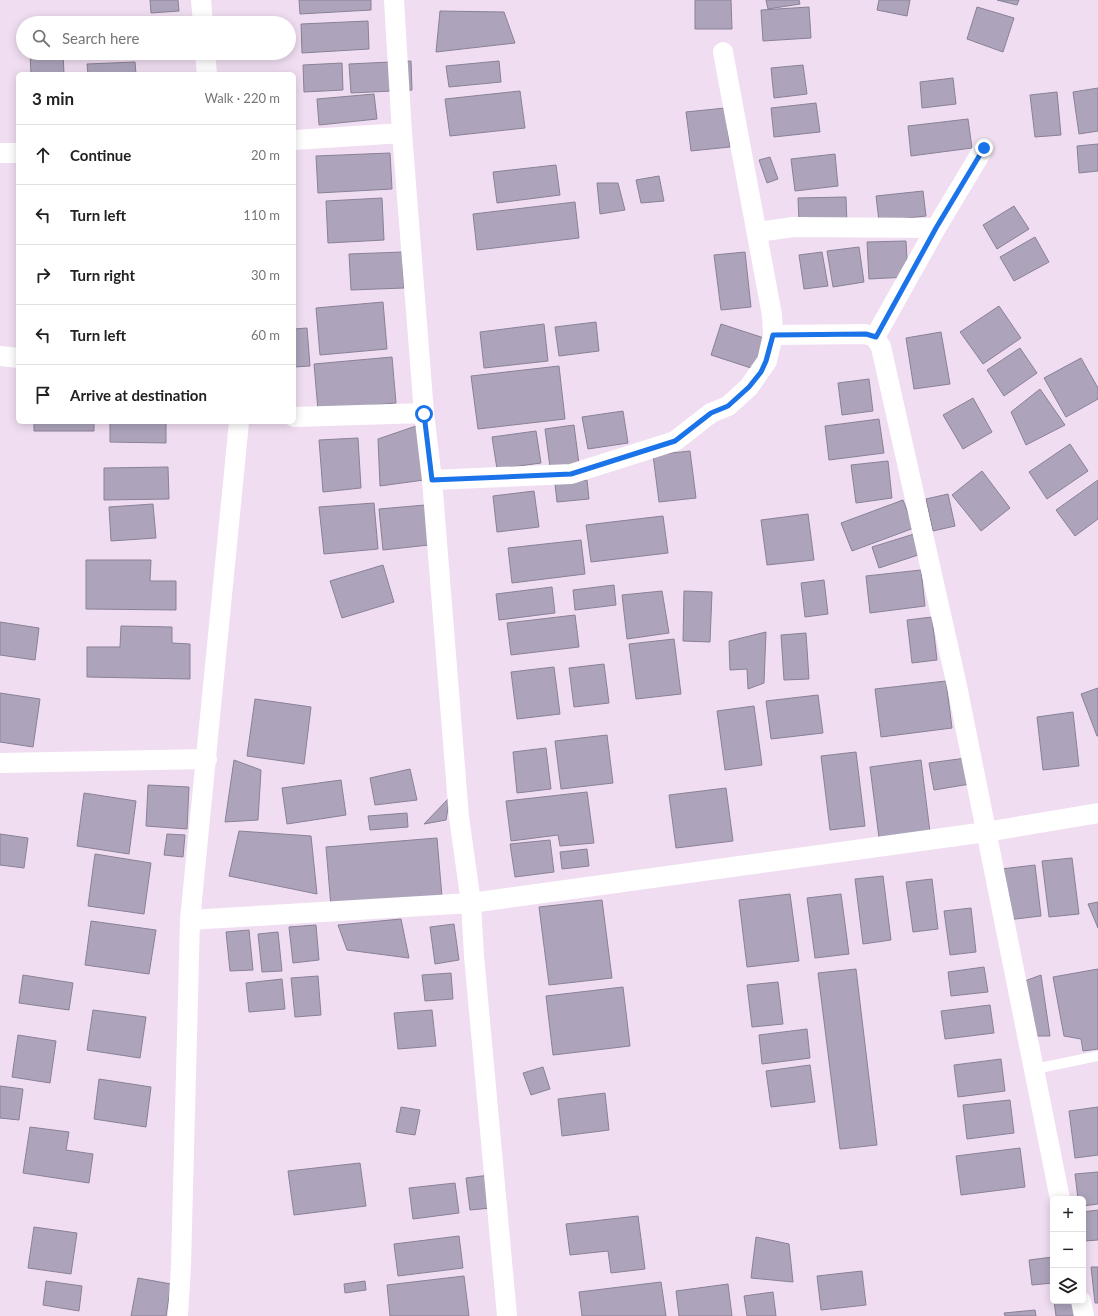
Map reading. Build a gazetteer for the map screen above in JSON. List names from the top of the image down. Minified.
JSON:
{"page":{"search":"Search here","heading":["3 min","Walk · 220 m"],"list":[["Continue","20 m"],["Turn left","110 m"],["Turn right","30 m"],["Turn left","60 m"],"Arrive at destination"],"map_buttons":["+","−"]}}
